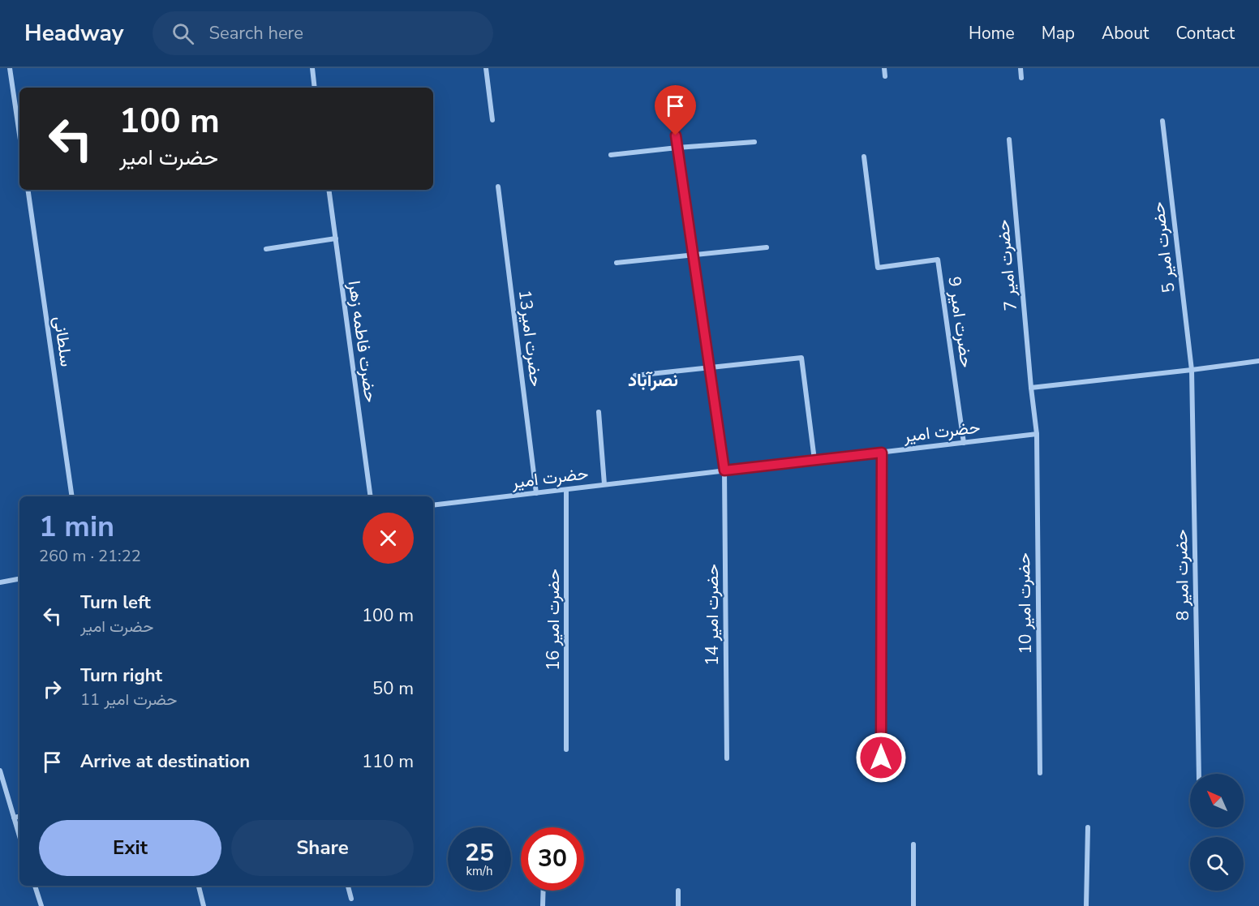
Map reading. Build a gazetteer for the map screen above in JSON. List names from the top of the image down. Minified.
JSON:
{"streets":{"street":["حضرت امیر 5","حضرت امیر 7","حضرت امیر 9","حضرت امیر13","سلطانی","حضرت فاطمه زهرا","حضرت امیر","حضرت امیر 8","حضرت امیر 10","حضرت امیر 14","حضرت امیر 16"]},"crossings":[["حضرت امیر 5","حضرت امیر 8"],["حضرت امیر 9","حضرت امیر"],["حضرت امیر13","حضرت امیر"],["حضرت امیر","حضرت امیر 10"],["حضرت امیر","حضرت امیر 14"],["حضرت امیر","حضرت امیر 16"]],"districts":["نصرآباد"],"north":"top left","page":{"header":"Headway","search":"Search here","nav":["Home","Map","About","Contact"],"turn":["100 m","حضرت امیر"],"heading":["1 min","260 m · 21:22"],"list":[{"name":"Turn left","note":"حضرت امیر","value":"100 m"},{"name":"Turn right","note":"حضرت امیر 11","value":"50 m"},{"name":"Arrive at destination","value":"110 m"}],"buttons":["Exit","Share"],"speed":"25 km/h","limit":"30"}}
